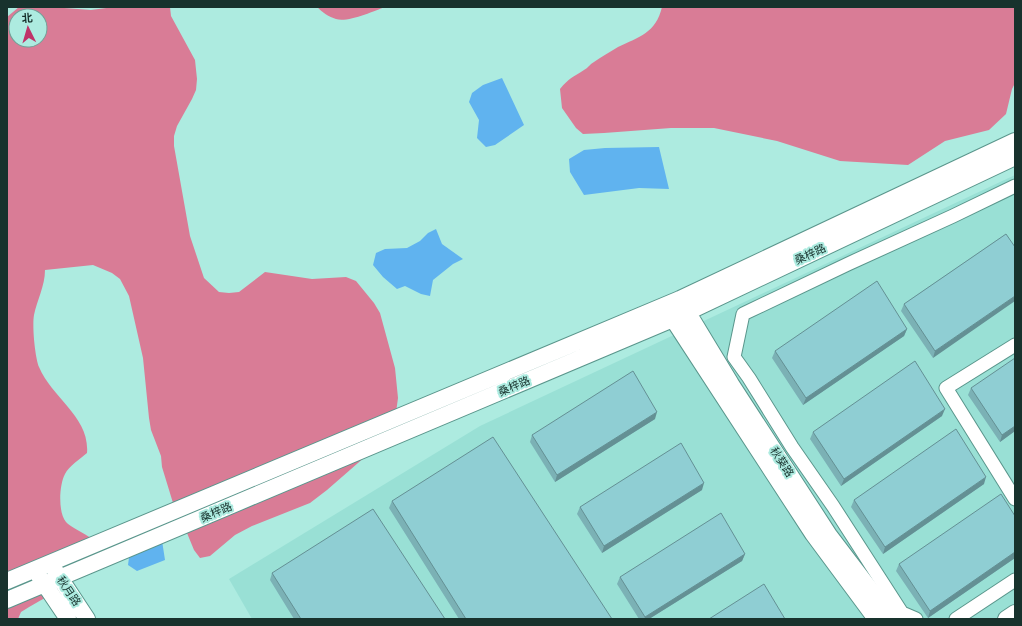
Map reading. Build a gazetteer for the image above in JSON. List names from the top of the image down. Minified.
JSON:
{"streets":{"street":["桑梓路","秋葵路","秋月路"]},"crossings":[["桑梓路","秋葵路"],["桑梓路","秋月路"]],"north":"top"}
